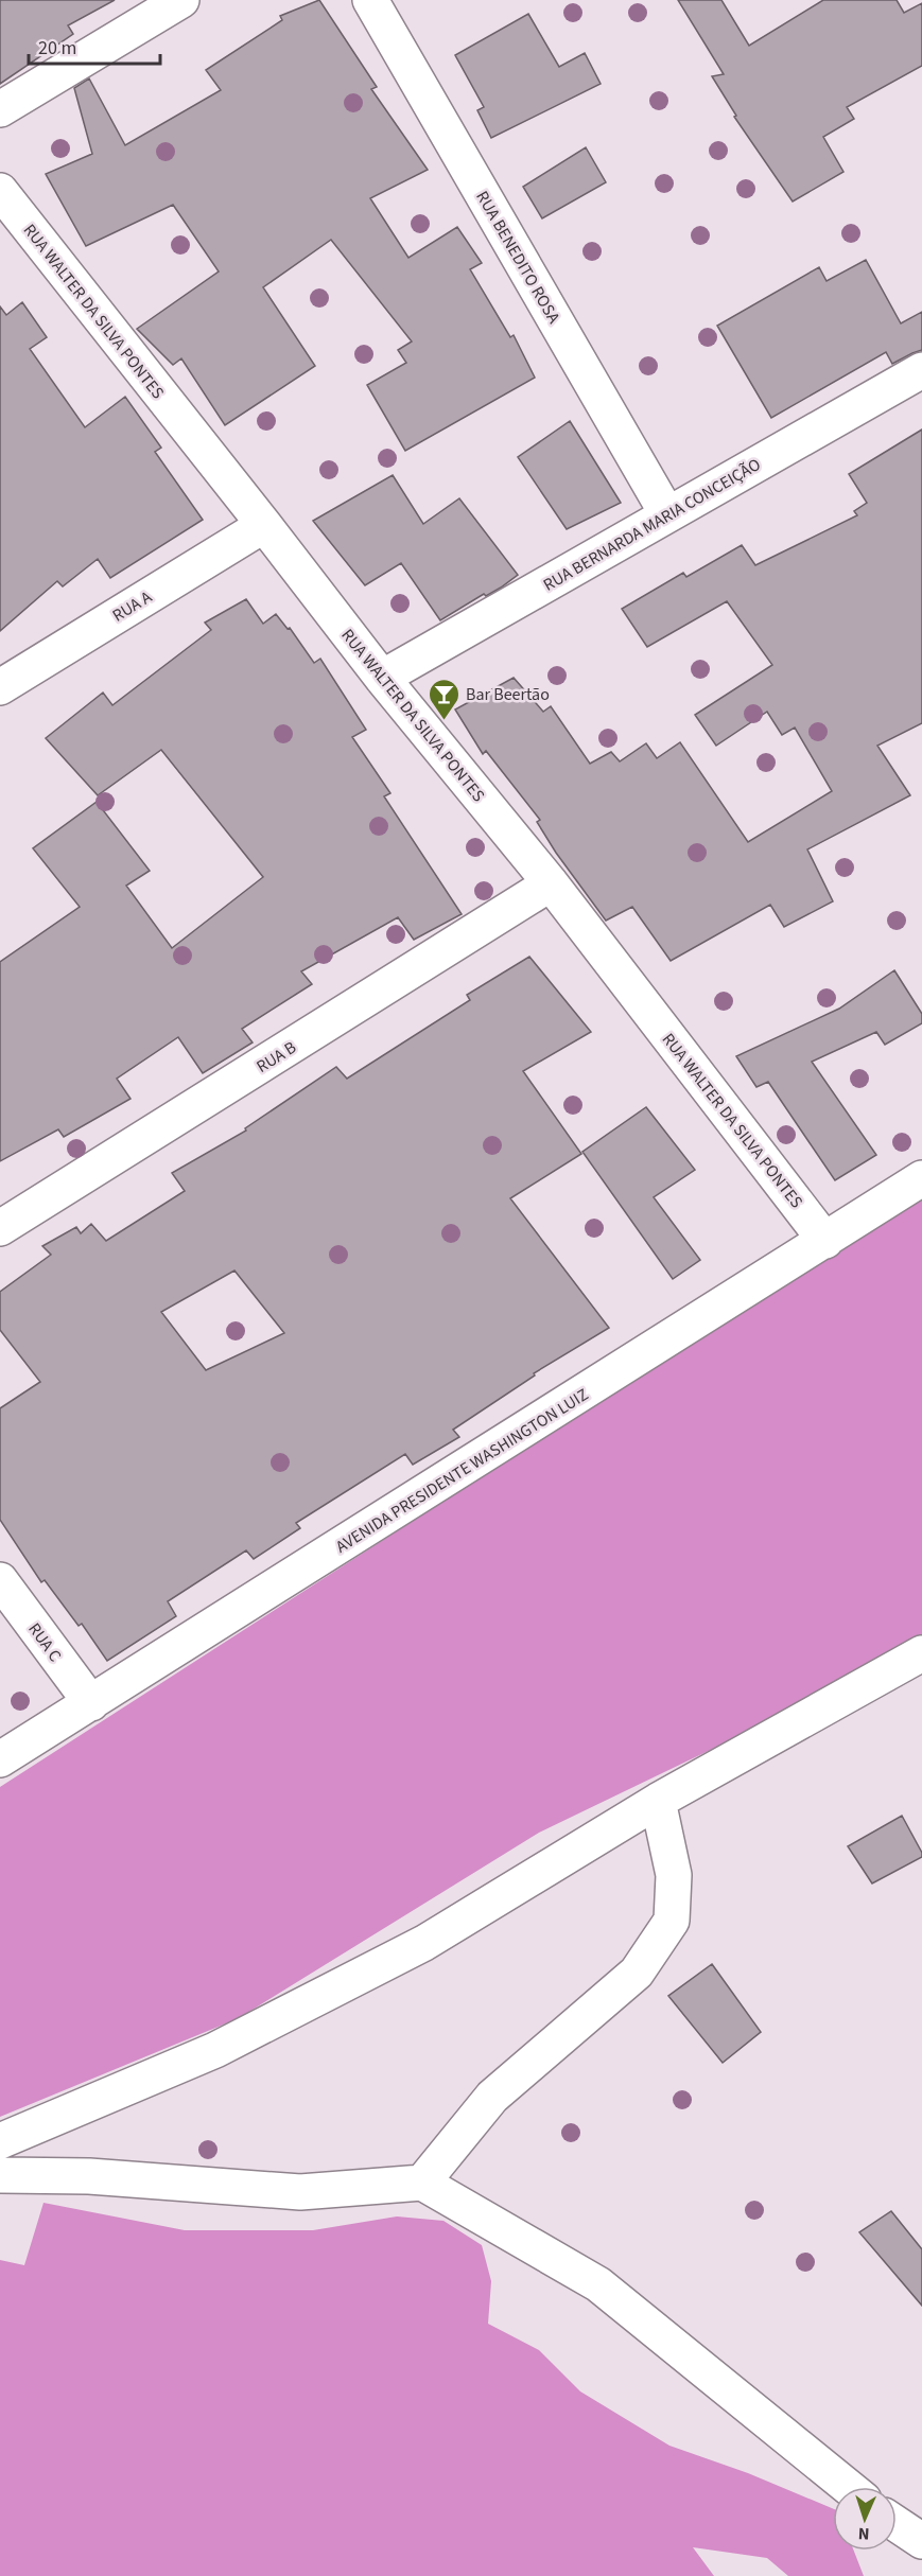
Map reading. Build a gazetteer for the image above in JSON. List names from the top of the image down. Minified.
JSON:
{"streets":{"street":["RUA BENEDITO ROSA","RUA WALTER DA SILVA PONTES","RUA BERNARDA MARIA CONCEIÇÃO","RUA A","RUA B","AVENIDA PRESIDENTE WASHINGTON LUIZ","RUA C"]},"crossings":[["RUA BENEDITO ROSA","RUA BERNARDA MARIA CONCEIÇÃO"],["RUA WALTER DA SILVA PONTES","RUA BERNARDA MARIA CONCEIÇÃO"],["RUA WALTER DA SILVA PONTES","RUA A"],["RUA WALTER DA SILVA PONTES","RUA B"],["RUA WALTER DA SILVA PONTES","AVENIDA PRESIDENTE WASHINGTON LUIZ"],["AVENIDA PRESIDENTE WASHINGTON LUIZ","RUA C"]],"places":{"bar":["Bar Beertão"]},"scale_bar":"20 m","north":"bottom"}
